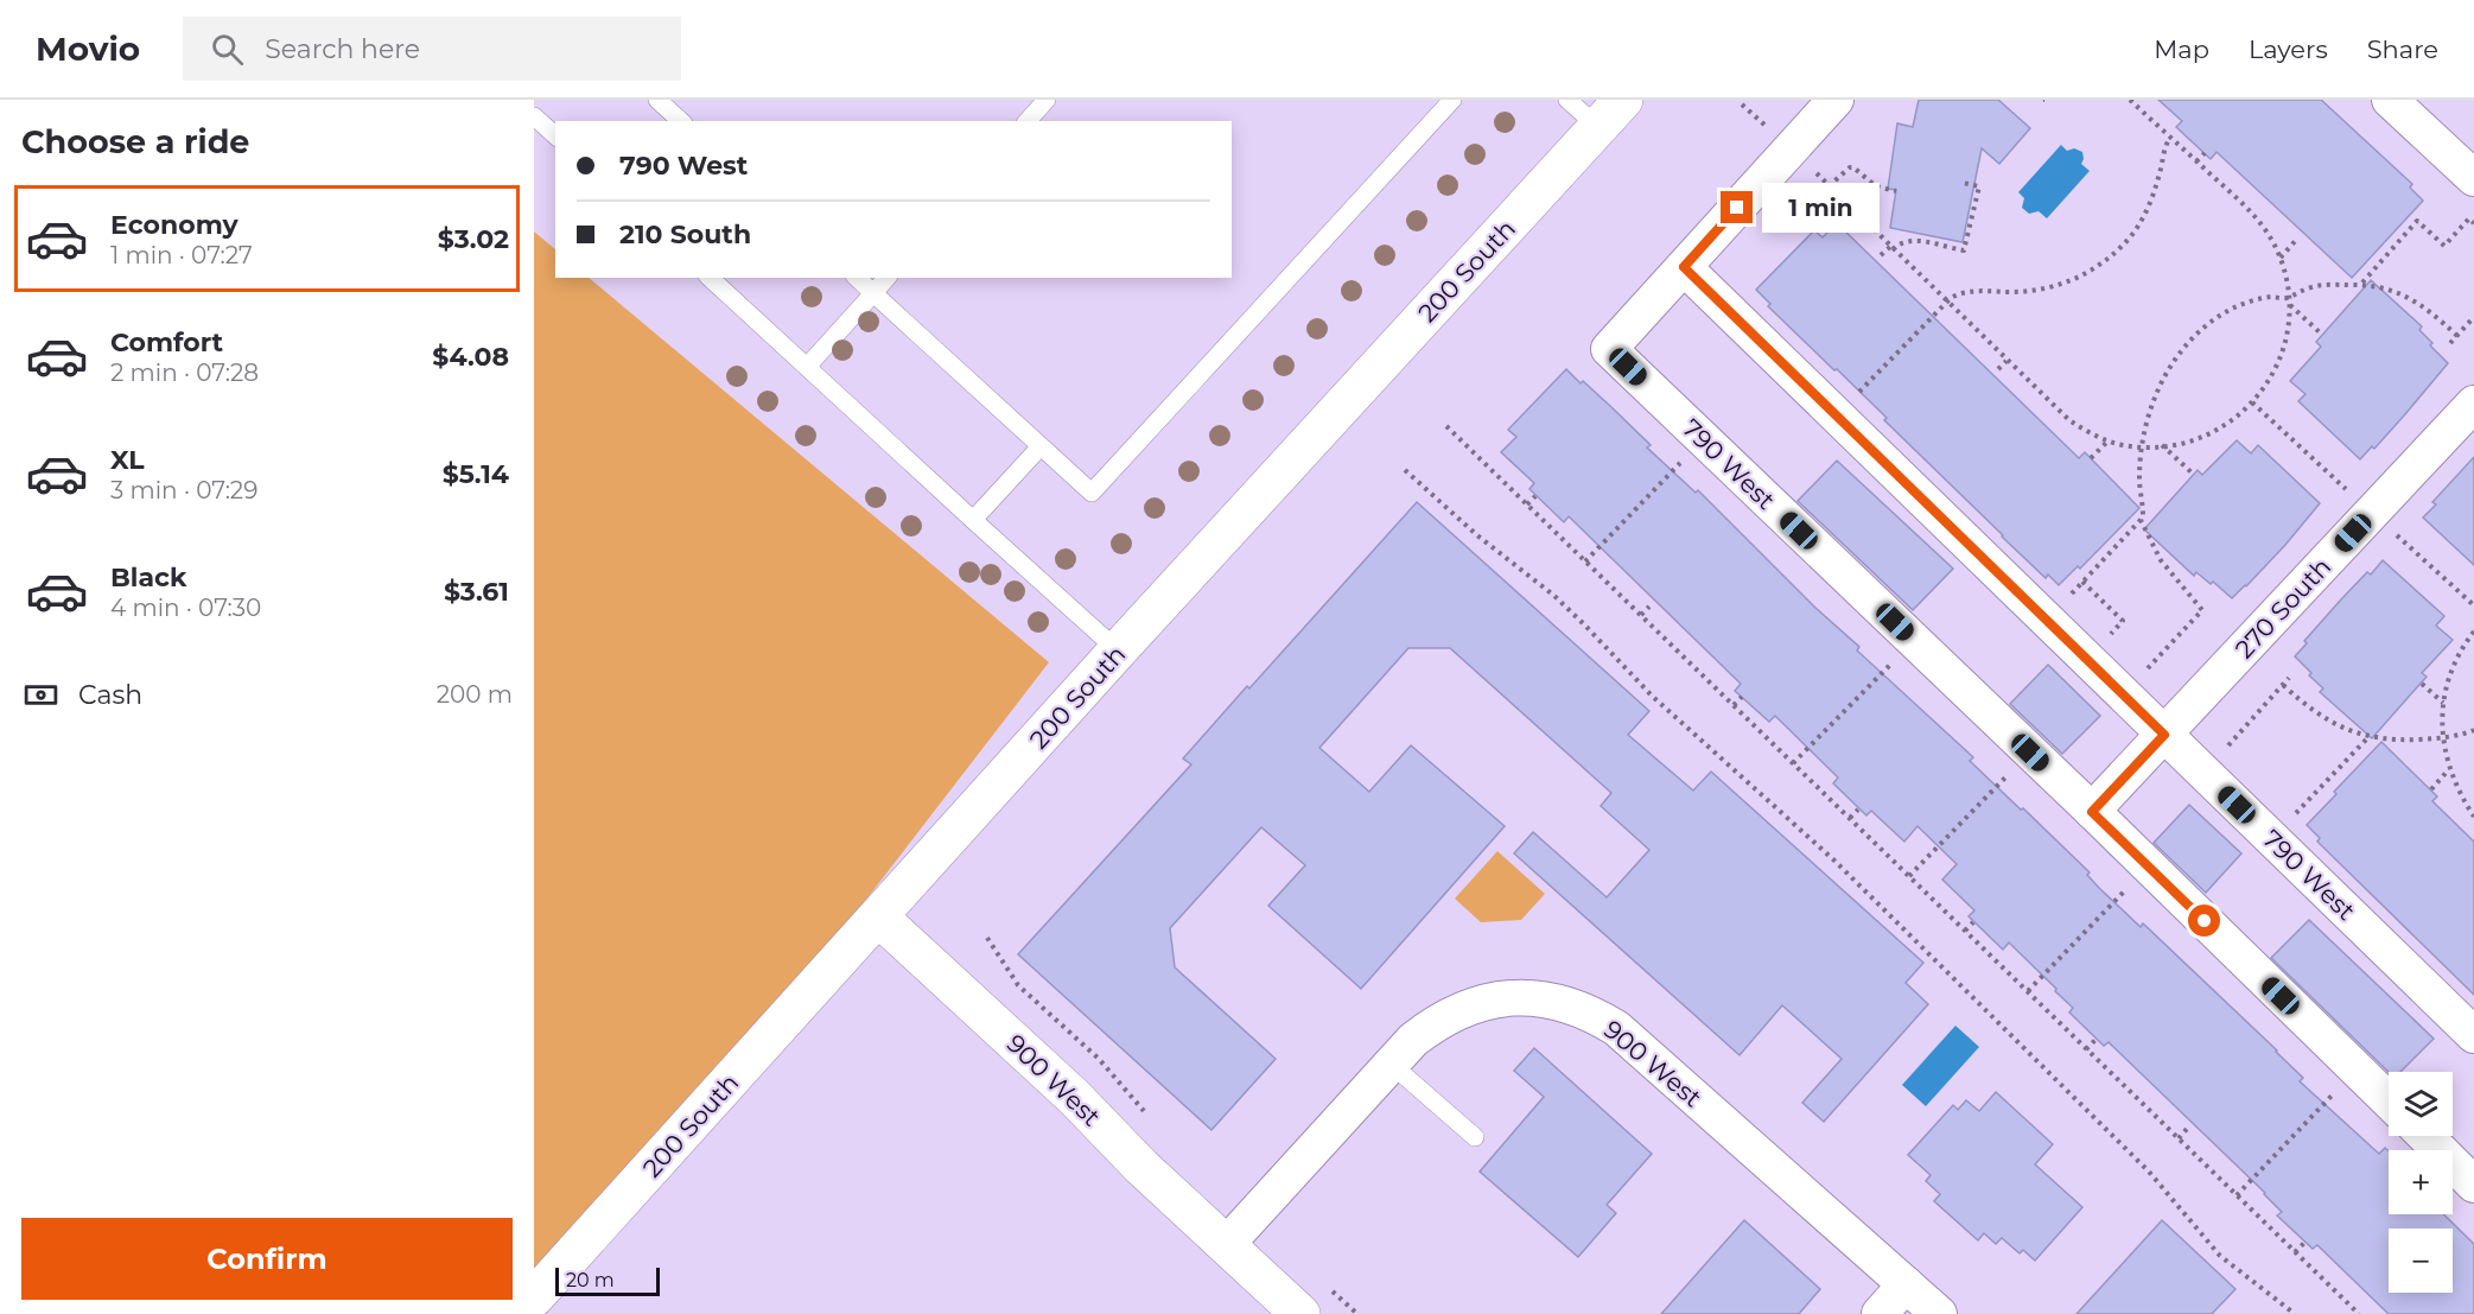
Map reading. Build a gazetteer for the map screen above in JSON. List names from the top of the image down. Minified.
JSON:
{"streets":{"street":["200 South","790 West","270 South","900 West"]},"crossings":[["200 South","900 West"],["790 West","270 South"]],"scale_bar":"20 m","page":{"header":"Movio","search":"Search here","nav":["Map","Layers","Share"],"heading":"Choose a ride","banner":["790 West","210 South"],"bubble":"1 min","list":[{"name":"Economy","note":"1 min · 07:27","value":"$3.02"},{"name":"Comfort","note":"2 min · 07:28","value":"$4.08"},{"name":"XL","note":"3 min · 07:29","value":"$5.14"},{"name":"Black","note":"4 min · 07:30","value":"$3.61"}],"pay":["Cash","200 m"],"map_buttons":["+","−"],"buttons":"Confirm","scale":"20 m"}}
